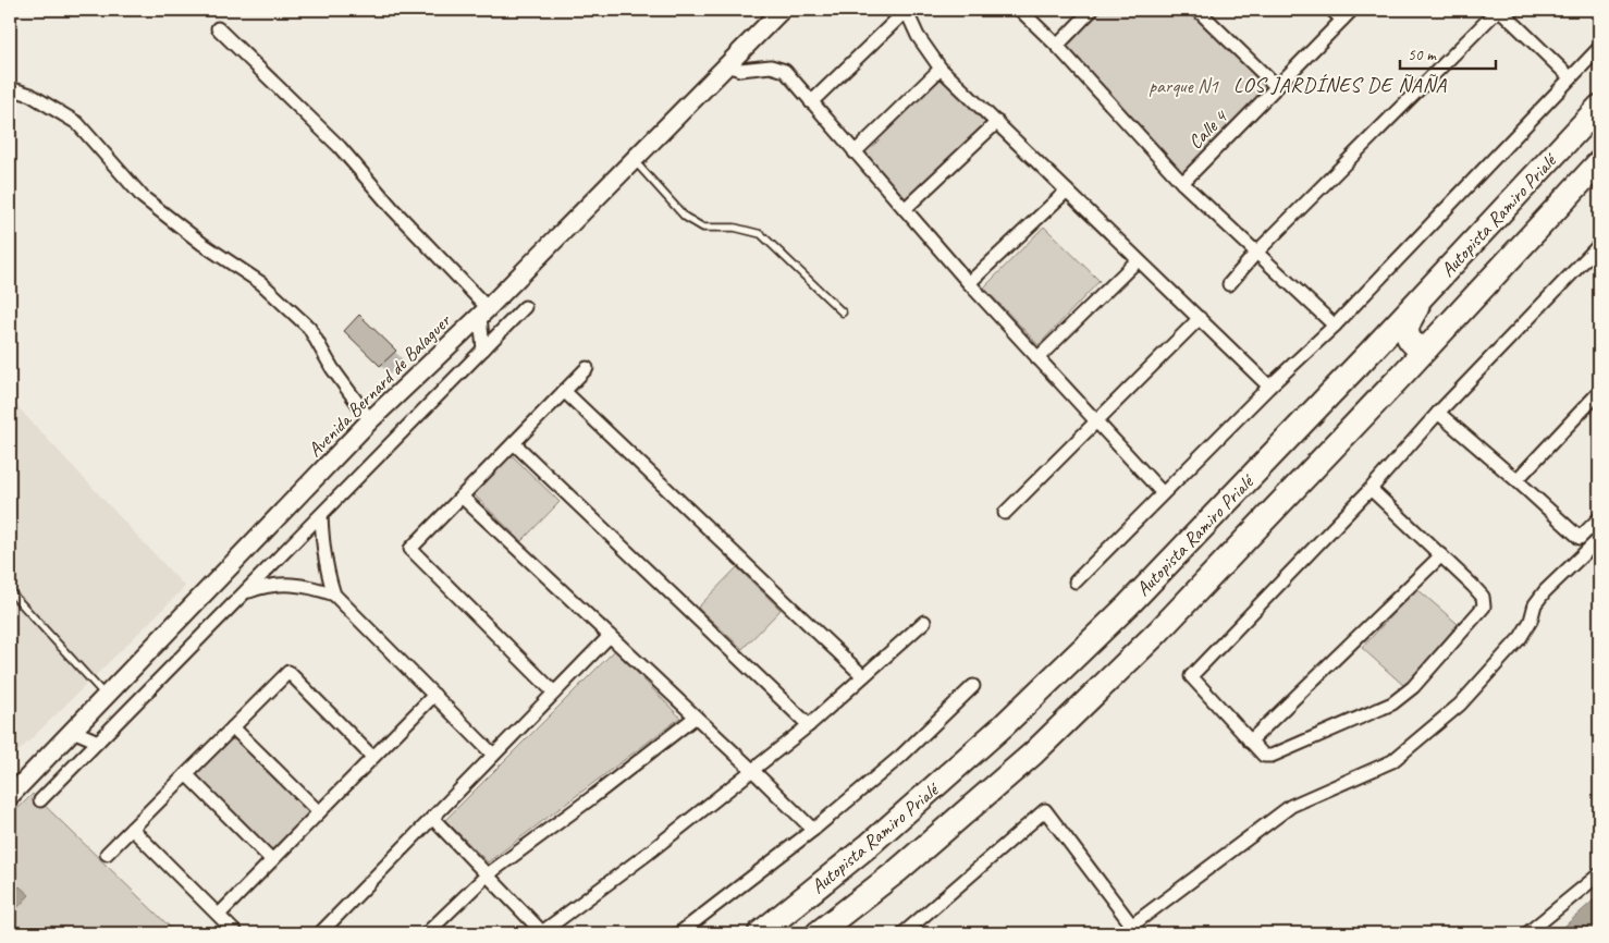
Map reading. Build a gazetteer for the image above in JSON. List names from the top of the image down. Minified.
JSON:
{"streets":{"highway":["Autopista Ramiro Prialé"],"street":["Calle 4","Avenida Bernard de Balaguer"]},"districts":["LOS JARDÍNES DE ÑAÑA"],"parks":["parque N1"],"scale_bar":"50 m"}
